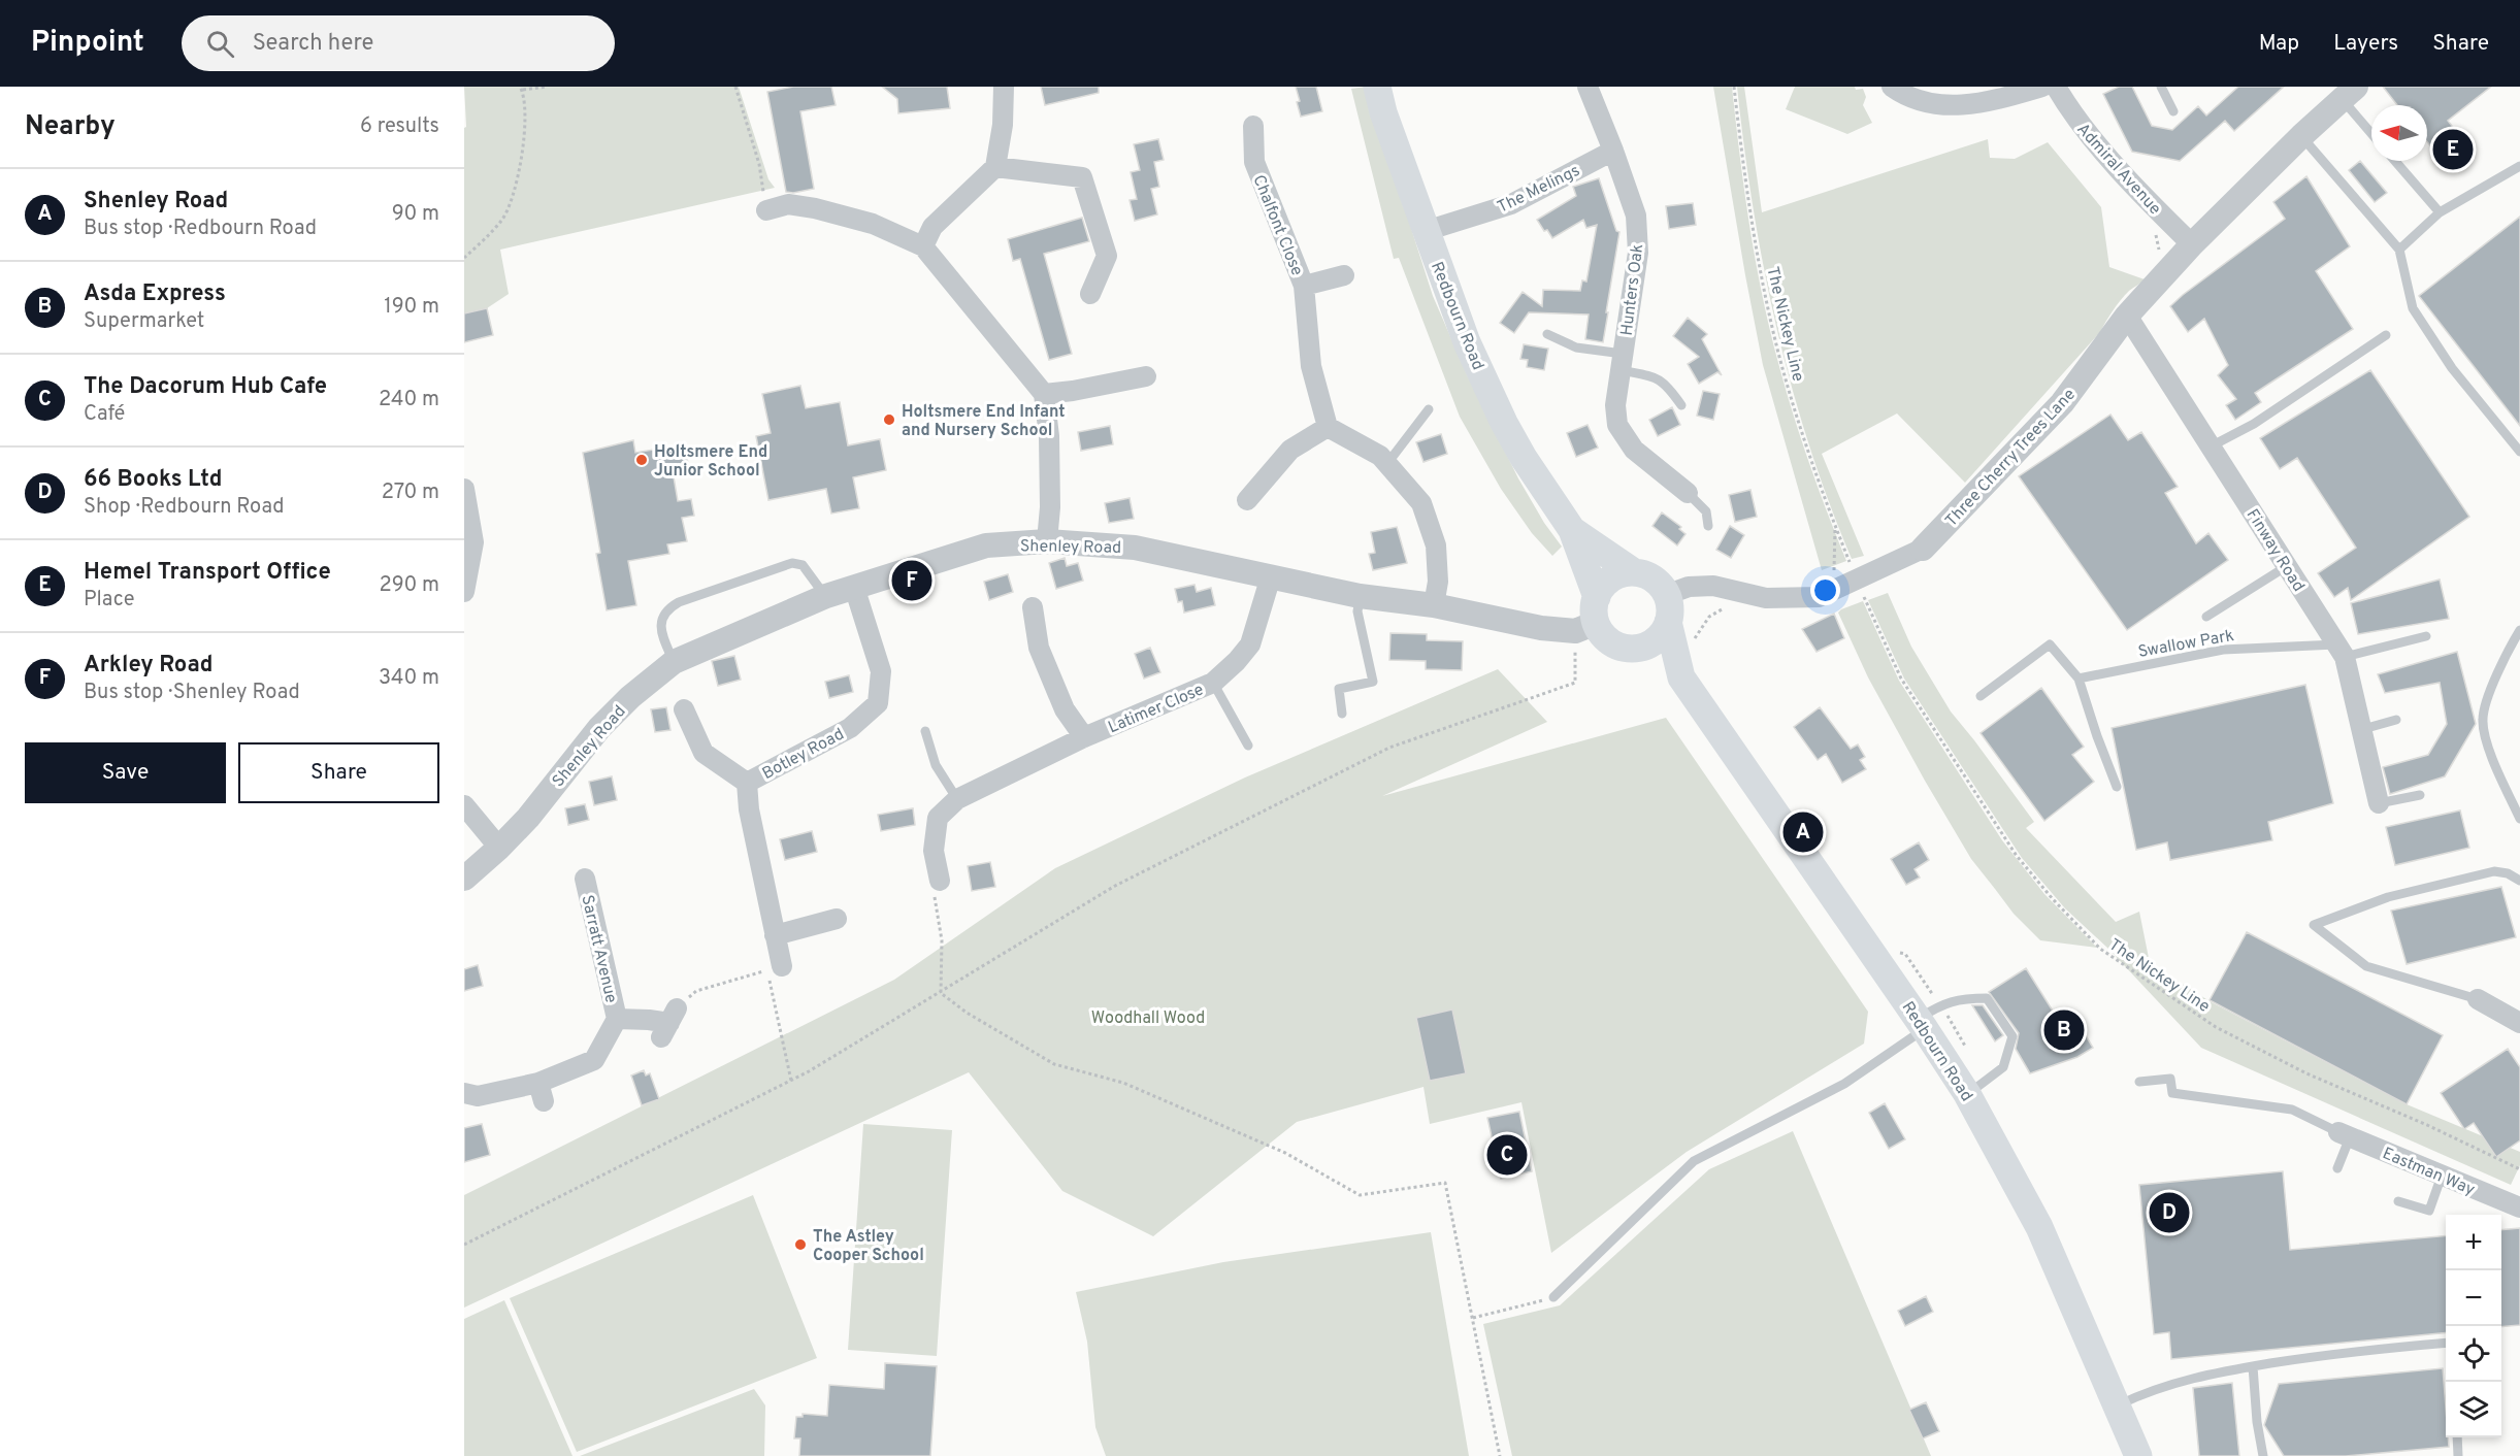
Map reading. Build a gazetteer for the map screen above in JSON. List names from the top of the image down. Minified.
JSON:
{"streets":{"main road":["Redbourn Road"],"street":["Admiral Avenue","The Melings","Chalfont Close","Hunters Oak","Three Cherry Trees Lane","Shenley Road","Finway Road","Latimer Close","Botley Road","Sarratt Avenue","Eastman Way"],"lane":["Swallow Park"],"path":["The Nickey Line"]},"crossings":[["Admiral Avenue","Three Cherry Trees Lane"],["The Melings","Hunters Oak"],["The Melings","Redbourn Road"],["Redbourn Road","Three Cherry Trees Lane"],["Redbourn Road","Shenley Road"],["Three Cherry Trees Lane","Shenley Road"],["Three Cherry Trees Lane","Finway Road"],["Shenley Road","Latimer Close"],["Shenley Road","Botley Road"],["Finway Road","Swallow Park"]],"parks":["Woodhall Wood"],"places":["Holtsmere End Infant and Nursery School","Holtsmere End Junior School","The Astley Cooper School"],"north":"left","page":{"header":"Pinpoint","search":"Search here","nav":["Map","Layers","Share"],"heading":["Nearby","6 results"],"pins":["E","F","A","B","C","D"],"list":[{"mark":"A","name":"Shenley Road","note":"Bus stop · Redbourn Road","value":"90 m"},{"mark":"B","name":"Asda Express","note":"Supermarket","value":"190 m"},{"mark":"C","name":"The Dacorum Hub Cafe","note":"Café","value":"240 m"},{"mark":"D","name":"66 Books Ltd","note":"Shop · Redbourn Road","value":"270 m"},{"mark":"E","name":"Hemel Transport Office","note":"Place","value":"290 m"},{"mark":"F","name":"Arkley Road","note":"Bus stop · Shenley Road","value":"340 m"}],"buttons":["Save","Share"],"map_buttons":["+","−"]}}
